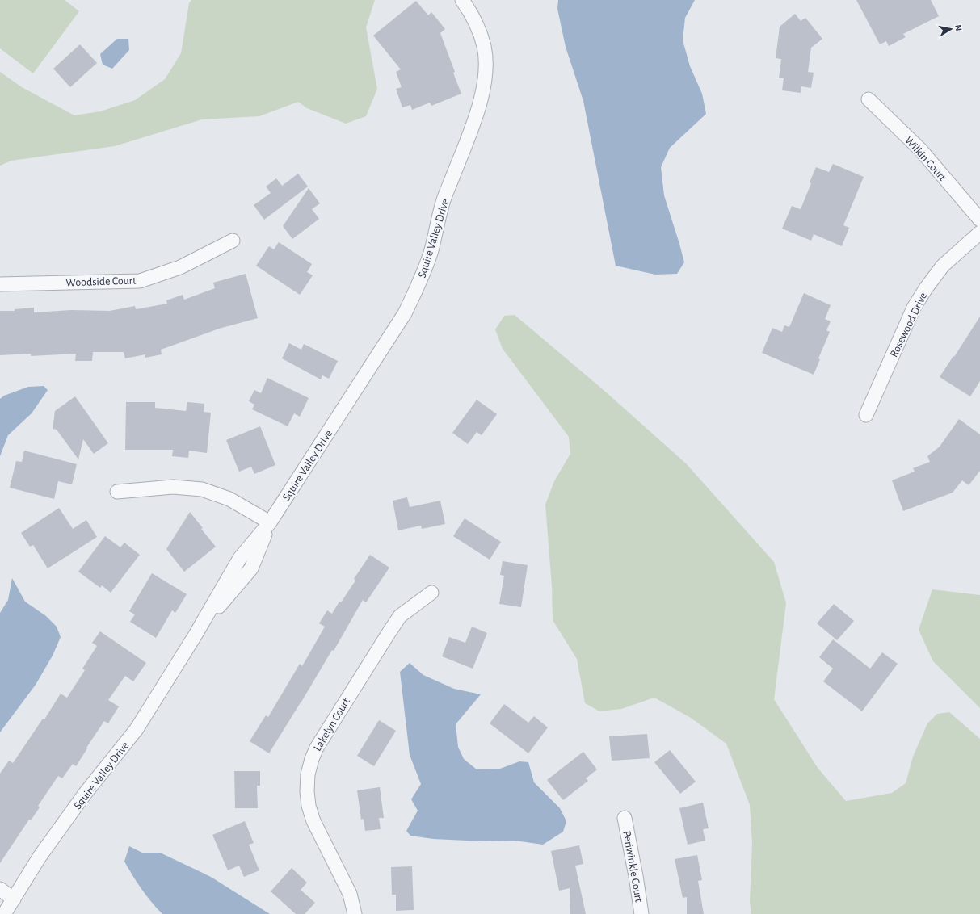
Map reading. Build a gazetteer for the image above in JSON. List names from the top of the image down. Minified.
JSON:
{"streets":{"street":["Wilkin Court","Squire Valley Drive","Woodside Court","Rosewood Drive","Lakelyn Court","Periwinkle Court"]},"north":"right"}
